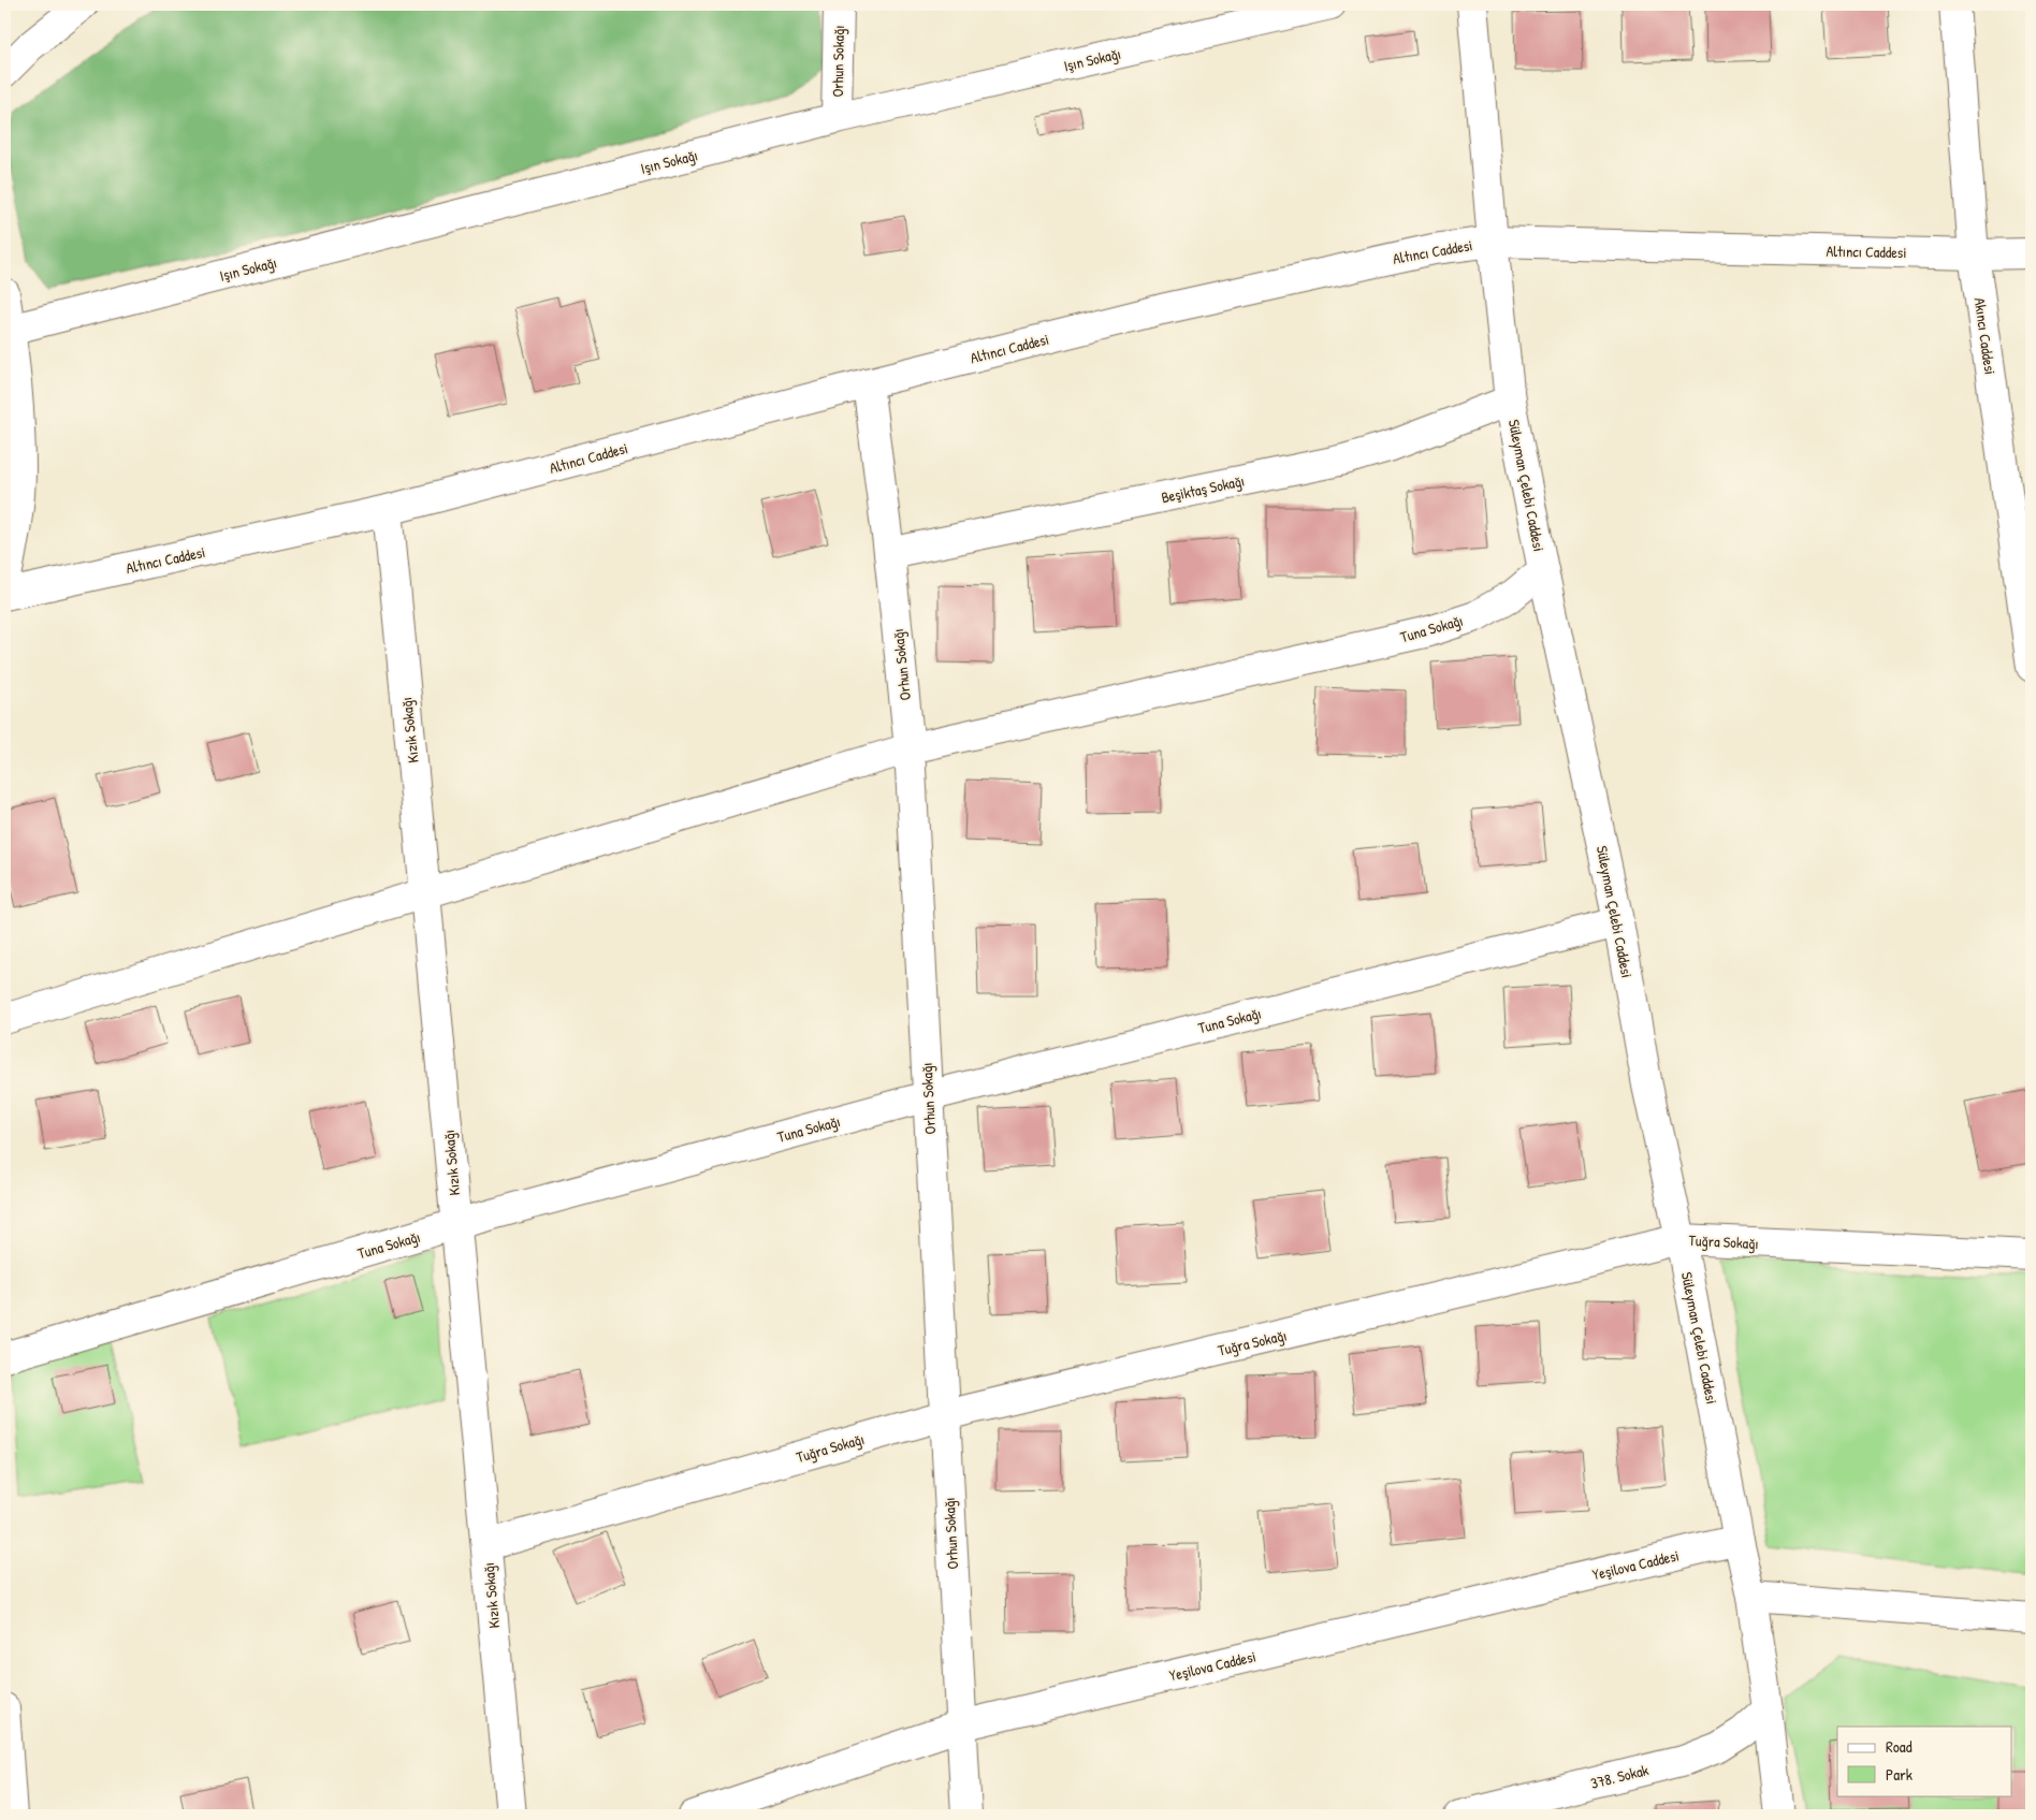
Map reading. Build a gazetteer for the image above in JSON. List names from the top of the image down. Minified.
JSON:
{"streets":{"street":["Işın Sokağı","Orhun Sokağı","Altıncı Caddesi","Akıncı Caddesi","Süleyman Çelebi Caddesi","Beşiktaş Sokağı","Tuna Sokağı","Kızık Sokağı","Tuğra Sokağı","Yeşilova Caddesi","378. Sokak"]},"crossings":[["Işın Sokağı","Orhun Sokağı"],["Orhun Sokağı","Altıncı Caddesi"],["Orhun Sokağı","Beşiktaş Sokağı"],["Orhun Sokağı","Tuna Sokağı"],["Orhun Sokağı","Tuğra Sokağı"],["Orhun Sokağı","Yeşilova Caddesi"],["Altıncı Caddesi","Akıncı Caddesi"],["Altıncı Caddesi","Süleyman Çelebi Caddesi"],["Altıncı Caddesi","Kızık Sokağı"],["Süleyman Çelebi Caddesi","Beşiktaş Sokağı"],["Süleyman Çelebi Caddesi","Tuna Sokağı"],["Süleyman Çelebi Caddesi","Tuğra Sokağı"],["Süleyman Çelebi Caddesi","Yeşilova Caddesi"],["Süleyman Çelebi Caddesi","378. Sokak"],["Tuna Sokağı","Kızık Sokağı"],["Kızık Sokağı","Tuğra Sokağı"]],"legend":["Road","Park"]}
